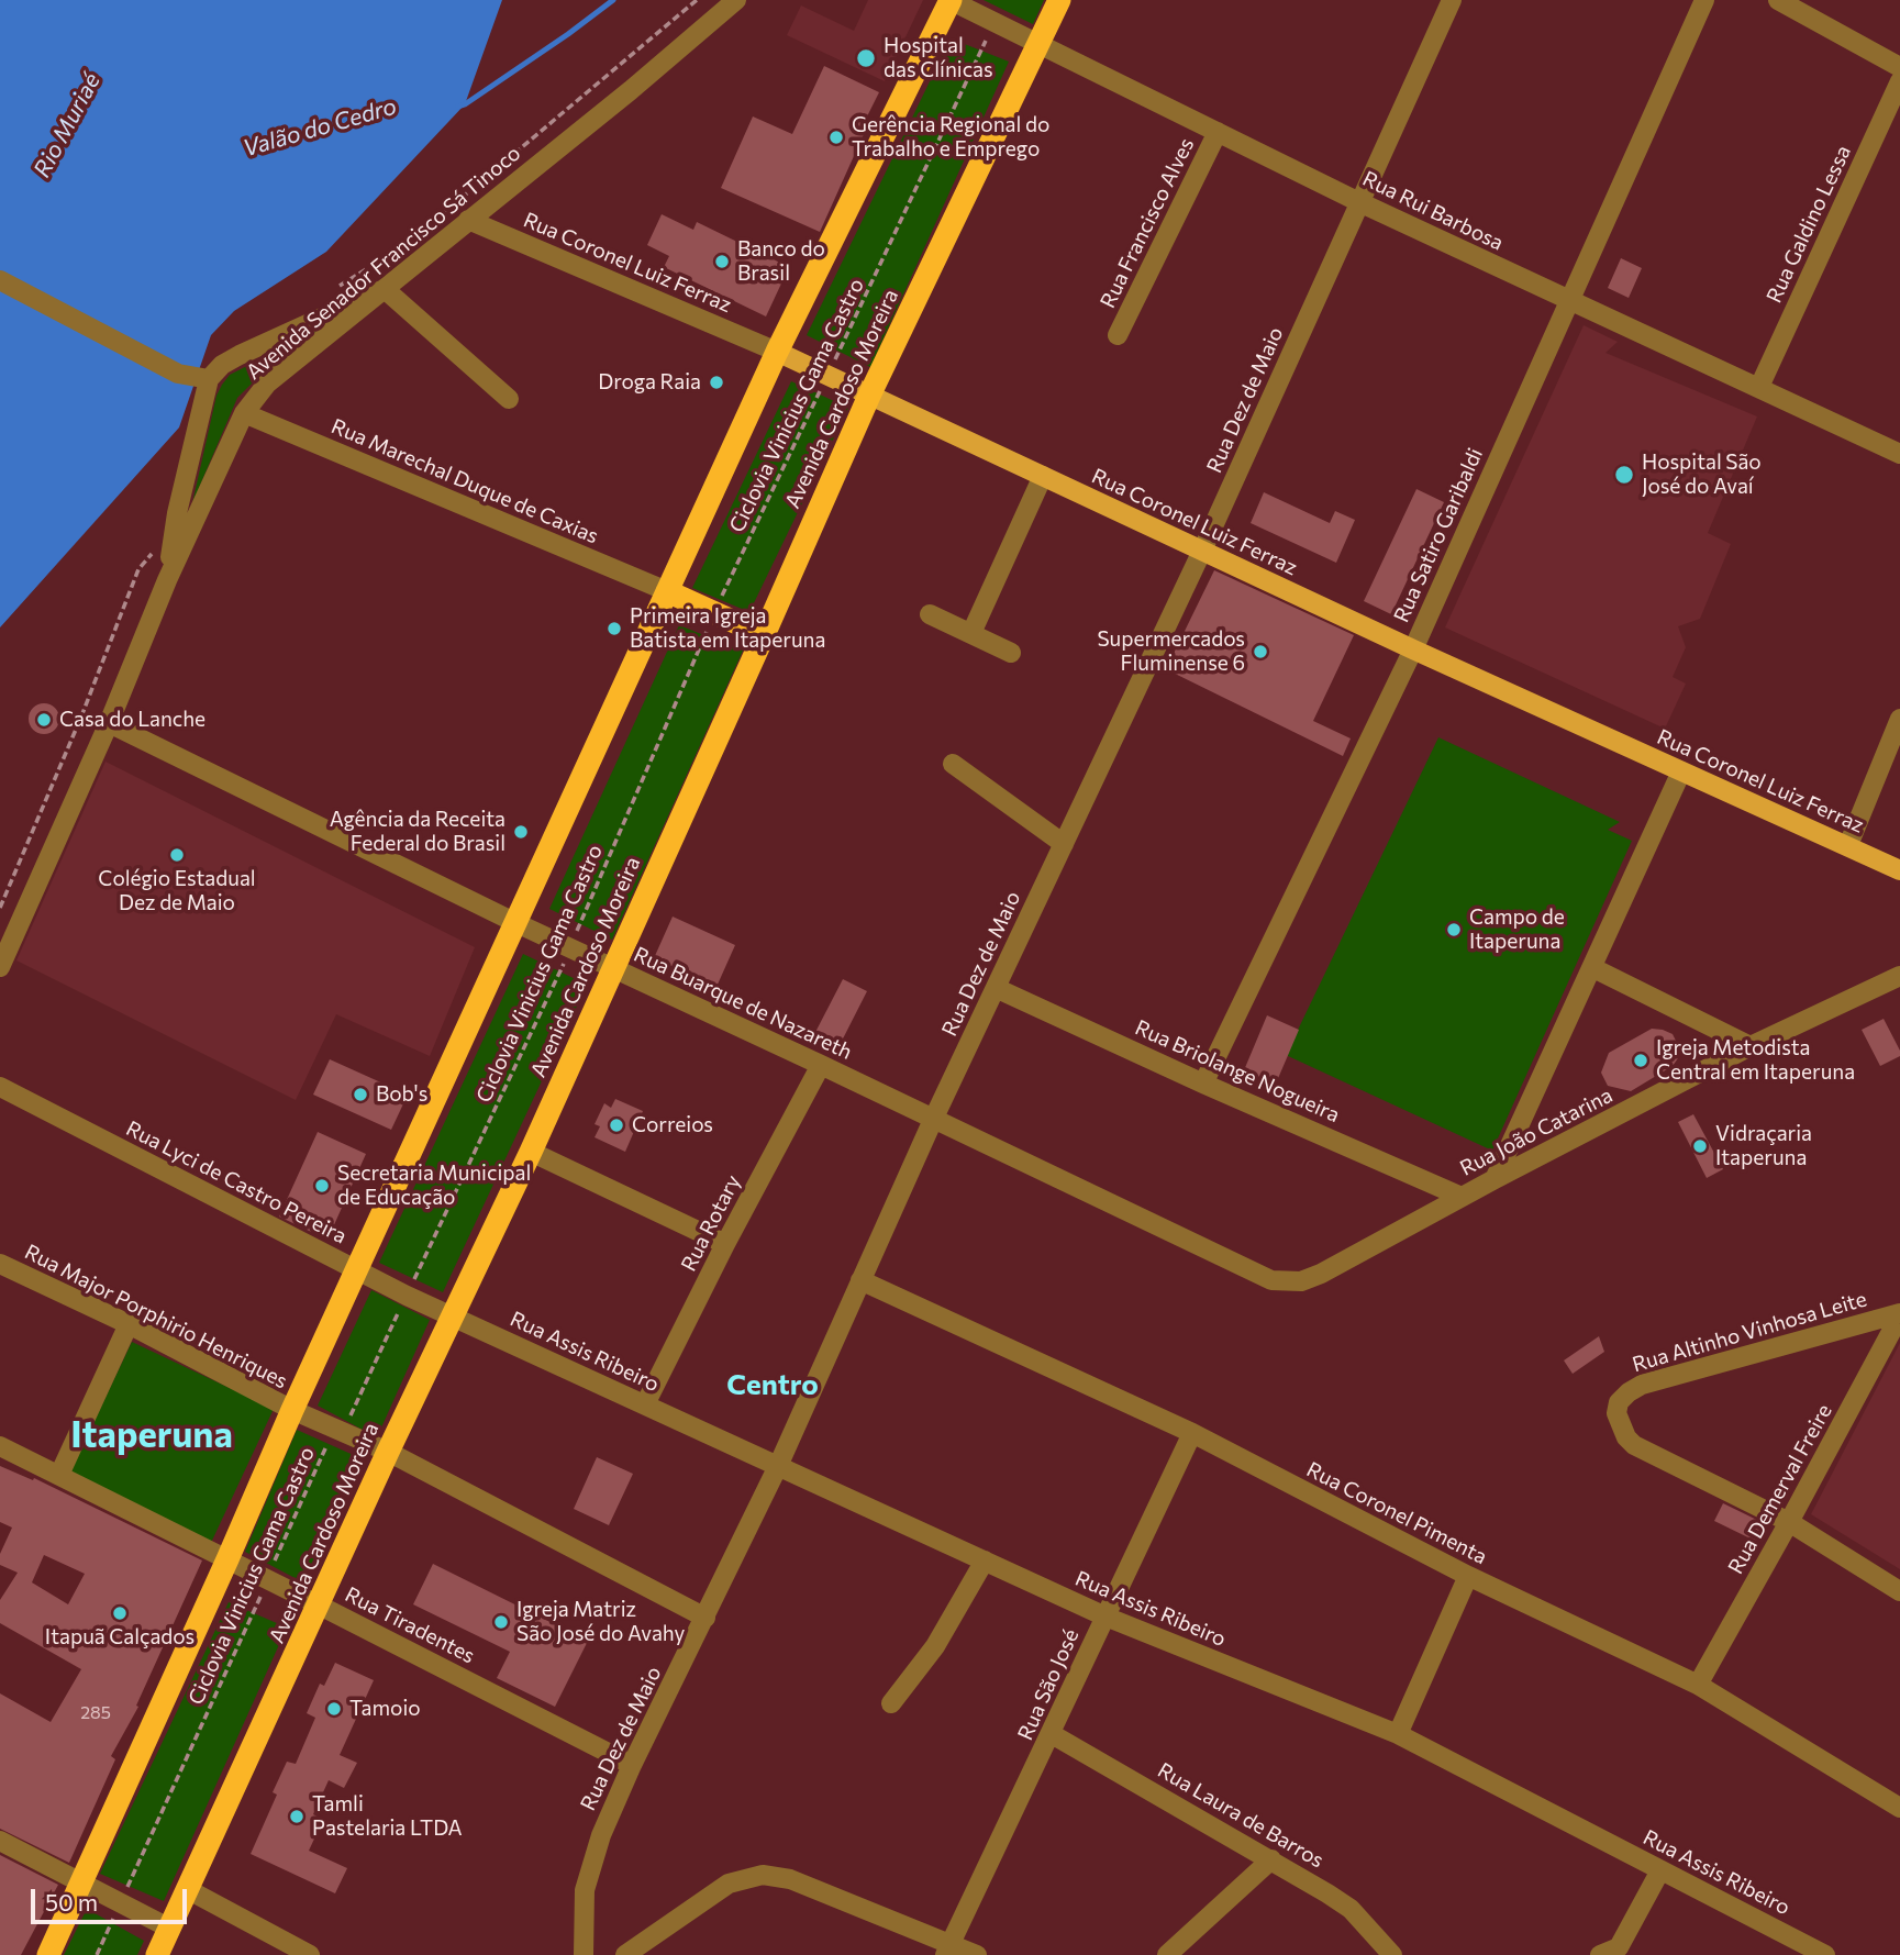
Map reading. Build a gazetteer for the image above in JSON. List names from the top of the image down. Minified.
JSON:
{"streets":{"highway":["Avenida Cardoso Moreira"],"main road":["Rua Coronel Luiz Ferraz"],"street":["Rua Rui Barbosa","Rua Francisco Alves","Rua Galdino Lessa","Avenida Senador Francisco Sá Tinoco","Rua Dez de Maio","Rua Marechal Duque de Caxias","Rua Satiro Garibaldi","Rua Buarque de Nazareth","Rua Briolange Nogueira","Rua João Catarina","Rua Lyci de Castro Pereira","Rua Rotary","Rua Major Porphirio Henriques","Rua Altinho Vinhosa Leite","Rua Assis Ribeiro","Rua Demerval Freire","Rua Coronel Pimenta","Rua Tiradentes","Rua São José","Rua Laura de Barros"],"path":["Ciclovia Vinicius Gama Castro"]},"crossings":[["Rua Rui Barbosa","Rua Francisco Alves"],["Rua Rui Barbosa","Rua Galdino Lessa"],["Rua Rui Barbosa","Avenida Cardoso Moreira"],["Rua Rui Barbosa","Rua Dez de Maio"],["Rua Rui Barbosa","Ciclovia Vinicius Gama Castro"],["Rua Rui Barbosa","Rua Satiro Garibaldi"],["Avenida Senador Francisco Sá Tinoco","Rua Coronel Luiz Ferraz"],["Avenida Senador Francisco Sá Tinoco","Rua Marechal Duque de Caxias"],["Avenida Senador Francisco Sá Tinoco","Rua Buarque de Nazareth"],["Rua Coronel Luiz Ferraz","Avenida Cardoso Moreira"],["Rua Coronel Luiz Ferraz","Rua Dez de Maio"],["Rua Coronel Luiz Ferraz","Ciclovia Vinicius Gama Castro"],["Rua Coronel Luiz Ferraz","Rua Satiro Garibaldi"],["Avenida Cardoso Moreira","Rua Buarque de Nazareth"],["Avenida Cardoso Moreira","Rua Lyci de Castro Pereira"],["Avenida Cardoso Moreira","Rua Major Porphirio Henriques"],["Avenida Cardoso Moreira","Rua Assis Ribeiro"],["Avenida Cardoso Moreira","Rua Tiradentes"],["Rua Dez de Maio","Rua Buarque de Nazareth"],["Rua Dez de Maio","Rua Briolange Nogueira"],["Rua Dez de Maio","Rua Major Porphirio Henriques"],["Rua Dez de Maio","Rua Assis Ribeiro"],["Rua Dez de Maio","Rua Coronel Pimenta"],["Rua Dez de Maio","Rua Tiradentes"],["Ciclovia Vinicius Gama Castro","Rua Buarque de Nazareth"],["Ciclovia Vinicius Gama Castro","Rua Lyci de Castro Pereira"],["Ciclovia Vinicius Gama Castro","Rua Major Porphirio Henriques"],["Ciclovia Vinicius Gama Castro","Rua Tiradentes"],["Rua Satiro Garibaldi","Rua Briolange Nogueira"],["Rua Buarque de Nazareth","Rua João Catarina"],["Rua Buarque de Nazareth","Rua Rotary"],["Rua Briolange Nogueira","Rua João Catarina"],["Rua Lyci de Castro Pereira","Rua Assis Ribeiro"],["Rua Rotary","Rua Assis Ribeiro"],["Rua Altinho Vinhosa Leite","Rua Demerval Freire"],["Rua Assis Ribeiro","Rua São José"],["Rua Demerval Freire","Rua Coronel Pimenta"],["Rua Coronel Pimenta","Rua São José"],["Rua São José","Rua Laura de Barros"]],"districts":["Centro","Itaperuna"],"water":["Rio Muriaé","Valão do Cedro"],"places":["Hospital das Clínicas","Gerência Regional do Trabalho e Emprego","Banco do Brasil","Droga Raia","Hospital São José do Avaí","Primeira Igreja Batista em Itaperuna","Supermercados Fluminense 6","Casa do Lanche","Agência da Receita Federal do Brasil","Colégio Estadual Dez de Maio","Campo de Itaperuna","Igreja Metodista Central em Itaperuna","Bob's","Correios","Vidraçaria Itaperuna","Secretaria Municipal de Educação","Itapuã Calçados","Igreja Matriz São José do Avahy","Tamoio","Tamli Pastelaria LTDA"],"house_numbers":["285"],"scale_bar":"50 m"}
